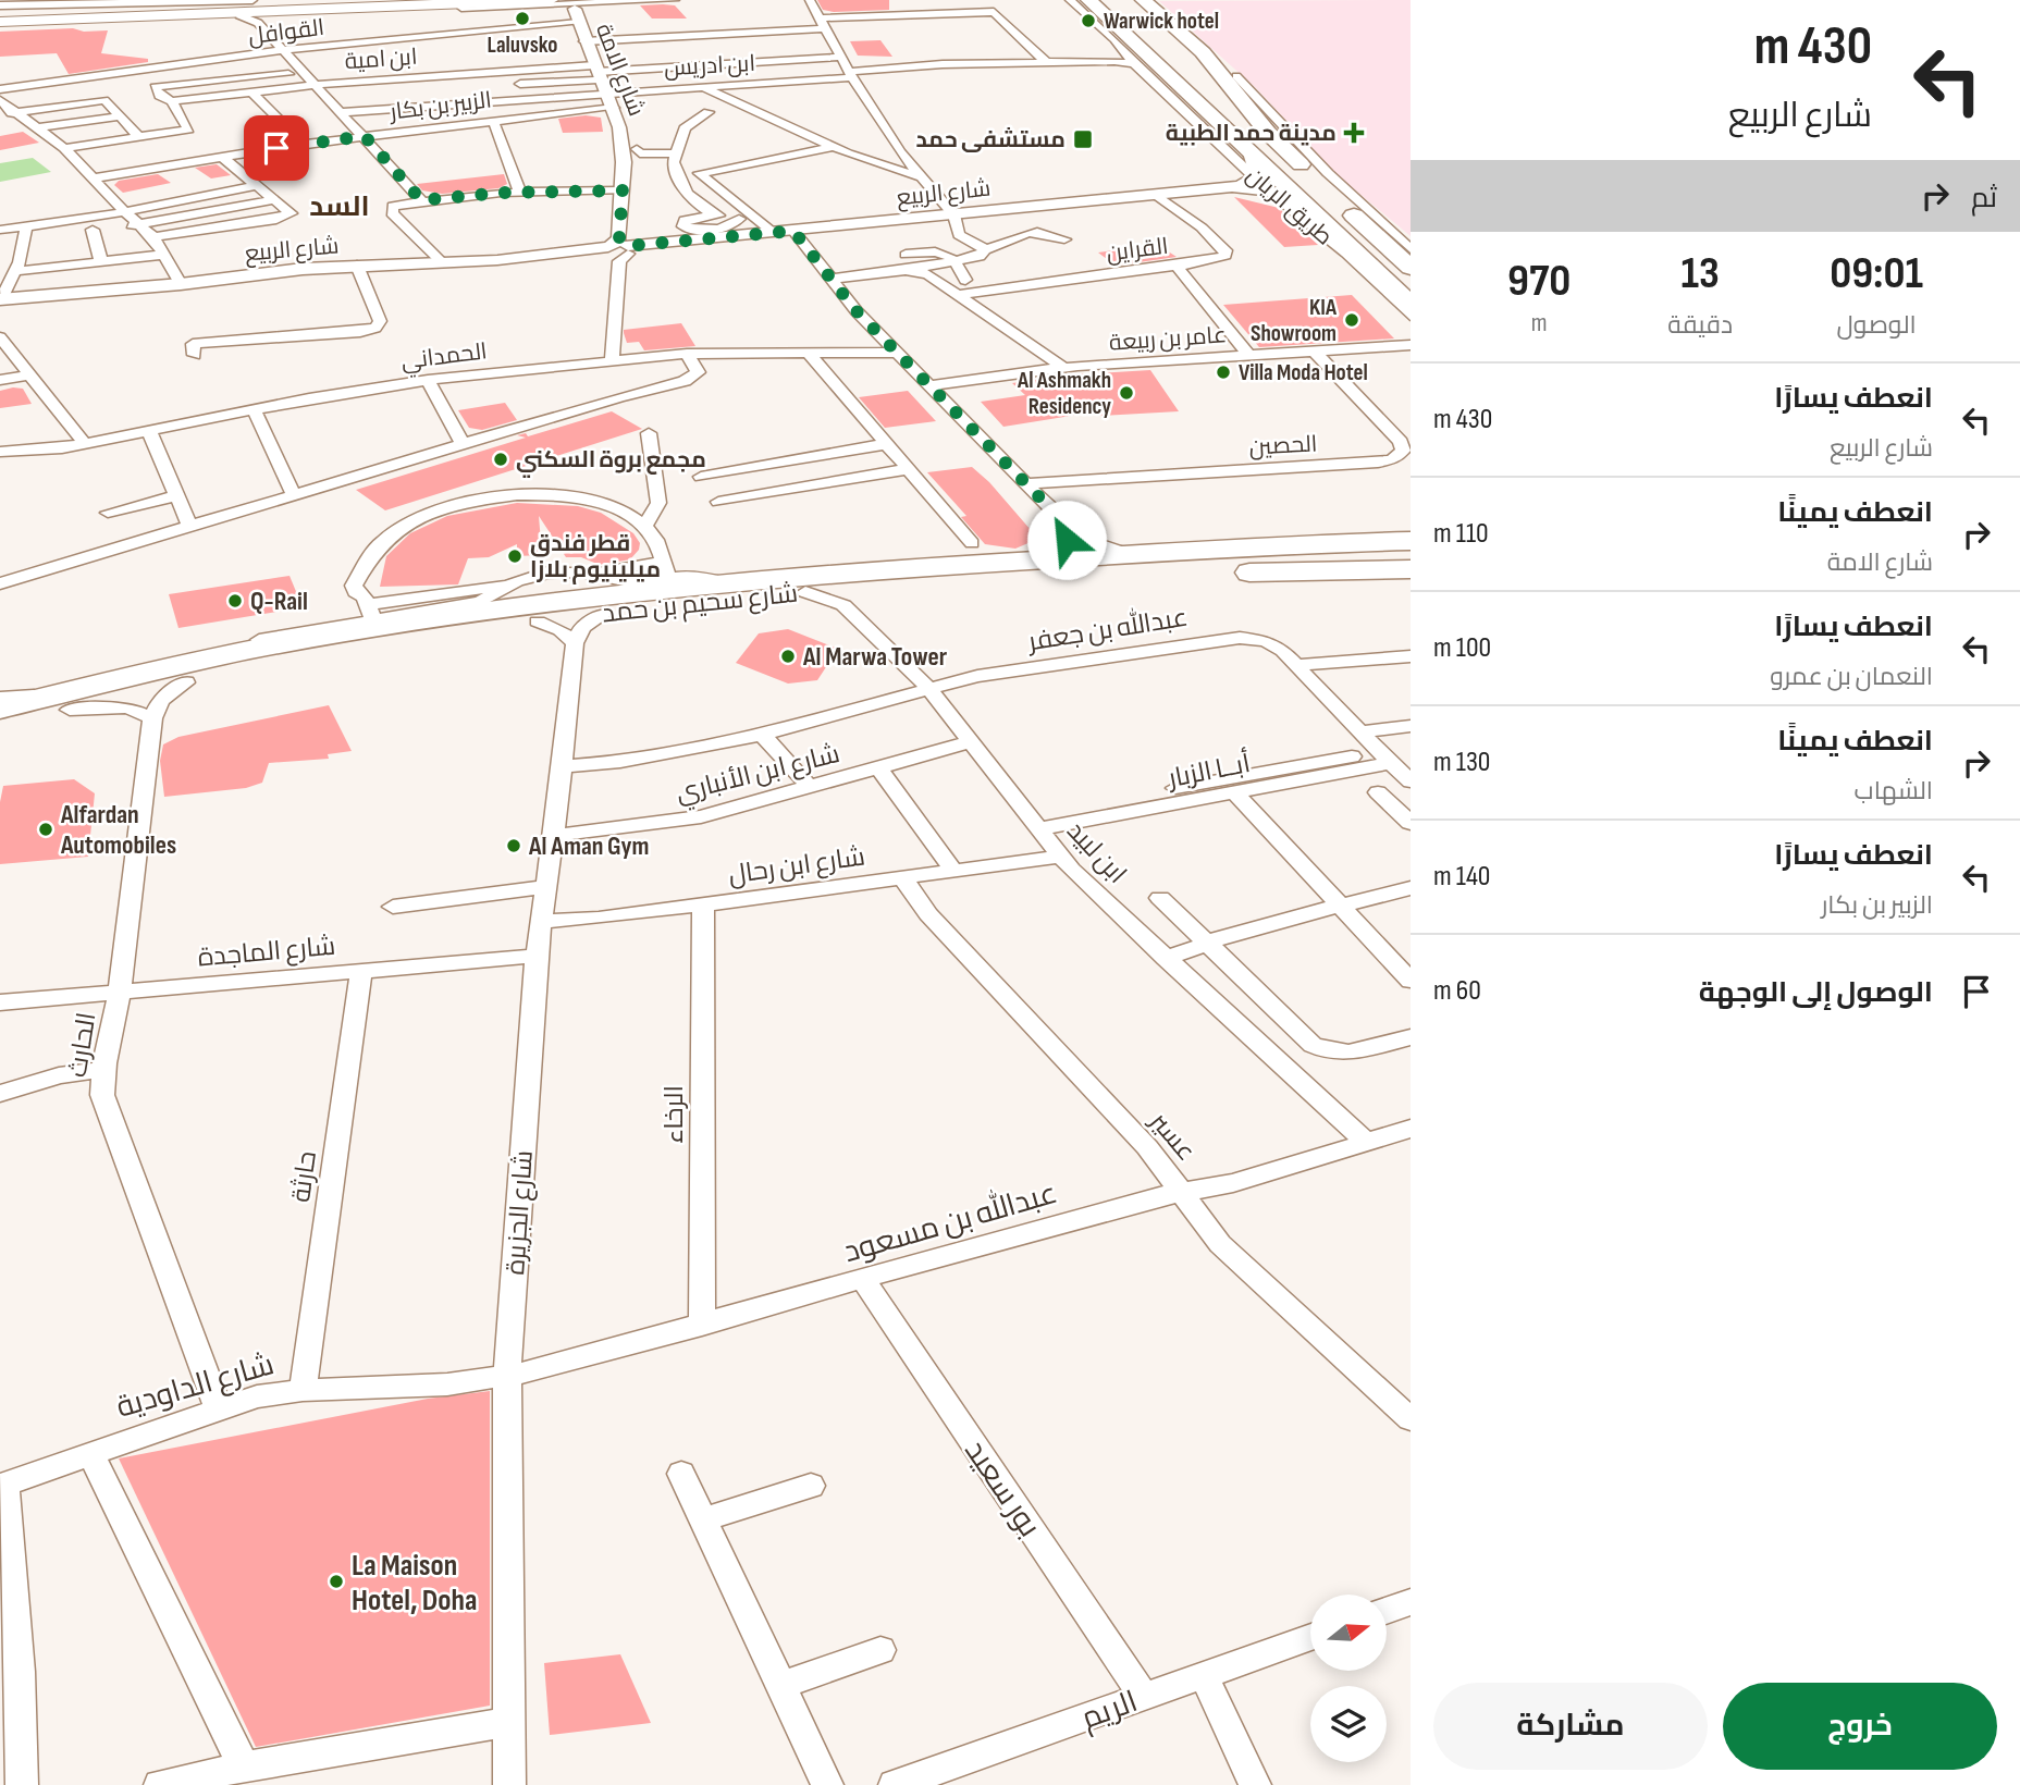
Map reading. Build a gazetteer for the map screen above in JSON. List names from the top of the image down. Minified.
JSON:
{"streets":{"highway":["طريق الريان","شارع سحيم بن حمد"],"street":["القوافل","ابن امية","ابن ادريس","شارع الامة","الزبير بن بكار","شارع الربيع","القراين","عامر بن ربيعة","الحمداني","الحصين","عبدالله بن جعفر","أبــا الزبار","شارع ابن الأنباري","ابن لبيد","شارع ابن رحال","شارع الماجدة","الحارث","الرخاء","عسير","حارثة","شارع الجزيرة","عبدالله بن مسعود","شارع الداودية","بور سعيد","الريم"]},"crossings":[["القوافل","شارع الامة"],["ابن امية","ابن ادريس"],["ابن امية","شارع الامة"],["ابن ادريس","شارع الامة"],["شارع الامة","الزبير بن بكار"],["شارع الامة","شارع الربيع"],["شارع الامة","الحمداني"],["شارع الربيع","طريق الريان"],["شارع الربيع","القراين"],["عامر بن ربيعة","الحصين"],["شارع سحيم بن حمد","ابن لبيد"],["عبدالله بن جعفر","أبــا الزبار"],["عبدالله بن جعفر","ابن لبيد"],["عبدالله بن جعفر","شارع الجزيرة"],["أبــا الزبار","ابن لبيد"],["شارع ابن الأنباري","ابن لبيد"],["شارع ابن الأنباري","شارع الجزيرة"],["ابن لبيد","شارع ابن رحال"],["ابن لبيد","عبدالله بن مسعود"],["شارع ابن رحال","الرخاء"],["شارع ابن رحال","عسير"],["شارع ابن رحال","شارع الجزيرة"],["شارع الماجدة","الحارث"],["شارع الماجدة","حارثة"],["شارع الماجدة","شارع الجزيرة"],["الحارث","شارع الداودية"],["الرخاء","عبدالله بن مسعود"],["عسير","عبدالله بن مسعود"],["حارثة","شارع الداودية"],["شارع الجزيرة","عبدالله بن مسعود"],["شارع الجزيرة","شارع الداودية"],["عبدالله بن مسعود","شارع الداودية"],["عبدالله بن مسعود","بور سعيد"],["بور سعيد","الريم"]],"districts":["السد"],"places":{"other":["Laluvsko","Warwick hotel","KIA Showroom","Villa Moda Hotel","Al Ashmakh Residency","مجمع بروة السكني","قطر فندق ميلينيوم بلازا","Q-Rail","Al Marwa Tower","Alfardan Automobiles","Al Aman Gym","La Maison Hotel, Doha"],"health":["مدينة حمد الطبية"],"transit":["مستشفى حمد"]},"north":"right","page":{"turn":["430 m","شارع الربيع"],"then":"ثم","eta":["09:01","الوصول","13","دقيقة","970","m"],"list":[{"name":"انعطف يسارًا","note":"شارع الربيع","value":"430 m"},{"name":"انعطف يمينًا","note":"شارع الامة","value":"110 m"},{"name":"انعطف يسارًا","note":"النعمان بن عمرو","value":"100 m"},{"name":"انعطف يمينًا","note":"الشهاب","value":"130 m"},{"name":"انعطف يسارًا","note":"الزبير بن بكار","value":"140 m"},{"name":"الوصول إلى الوجهة","value":"60 m"}],"buttons":["خروج","مشاركة"]}}
